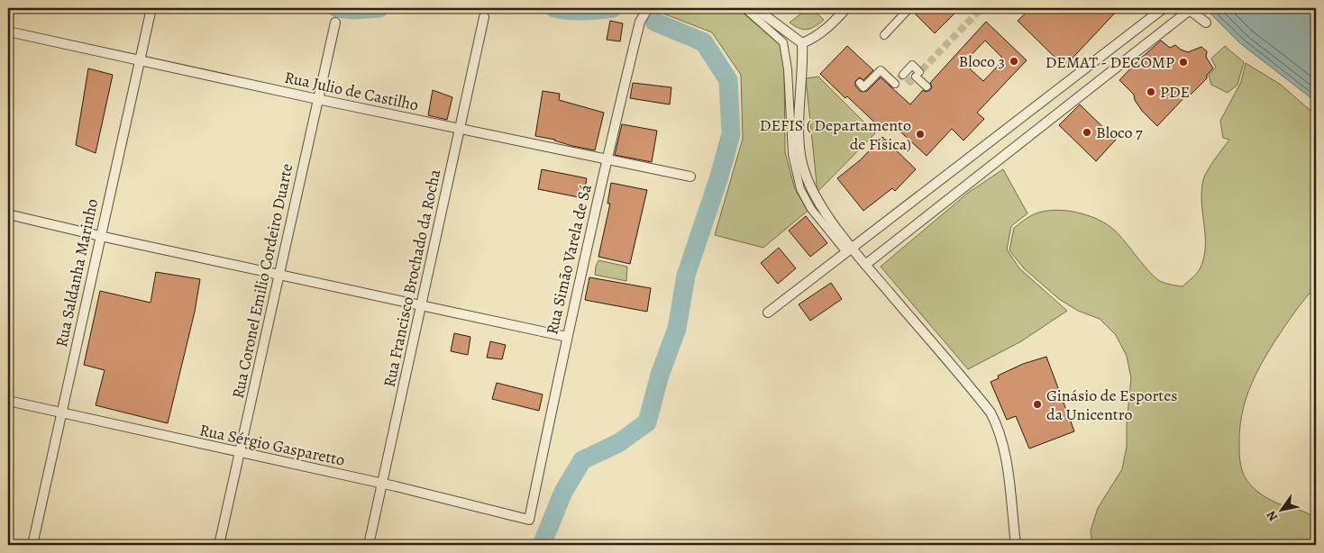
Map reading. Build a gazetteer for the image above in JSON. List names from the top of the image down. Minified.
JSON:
{"streets":{"street":["Rua Julio de Castilho","Rua Simão Varela de Sá","Rua Saldanha Marinho","Rua Francisco Brochado da Rocha","Rua Coronel Emilio Cordeiro Duarte","Rua Sérgio Gasparetto"]},"crossings":[["Rua Julio de Castilho","Rua Simão Varela de Sá"],["Rua Julio de Castilho","Rua Saldanha Marinho"],["Rua Julio de Castilho","Rua Francisco Brochado da Rocha"],["Rua Julio de Castilho","Rua Coronel Emilio Cordeiro Duarte"],["Rua Simão Varela de Sá","Rua Sérgio Gasparetto"],["Rua Saldanha Marinho","Rua Sérgio Gasparetto"],["Rua Francisco Brochado da Rocha","Rua Sérgio Gasparetto"],["Rua Coronel Emilio Cordeiro Duarte","Rua Sérgio Gasparetto"]],"places":["Bloco 3","DEMAT - DECOMP","PDE","Bloco 7","DEFIS ( Departamento de Física)","Ginásio de Esportes da Unicentro"],"north":"bottom left"}
